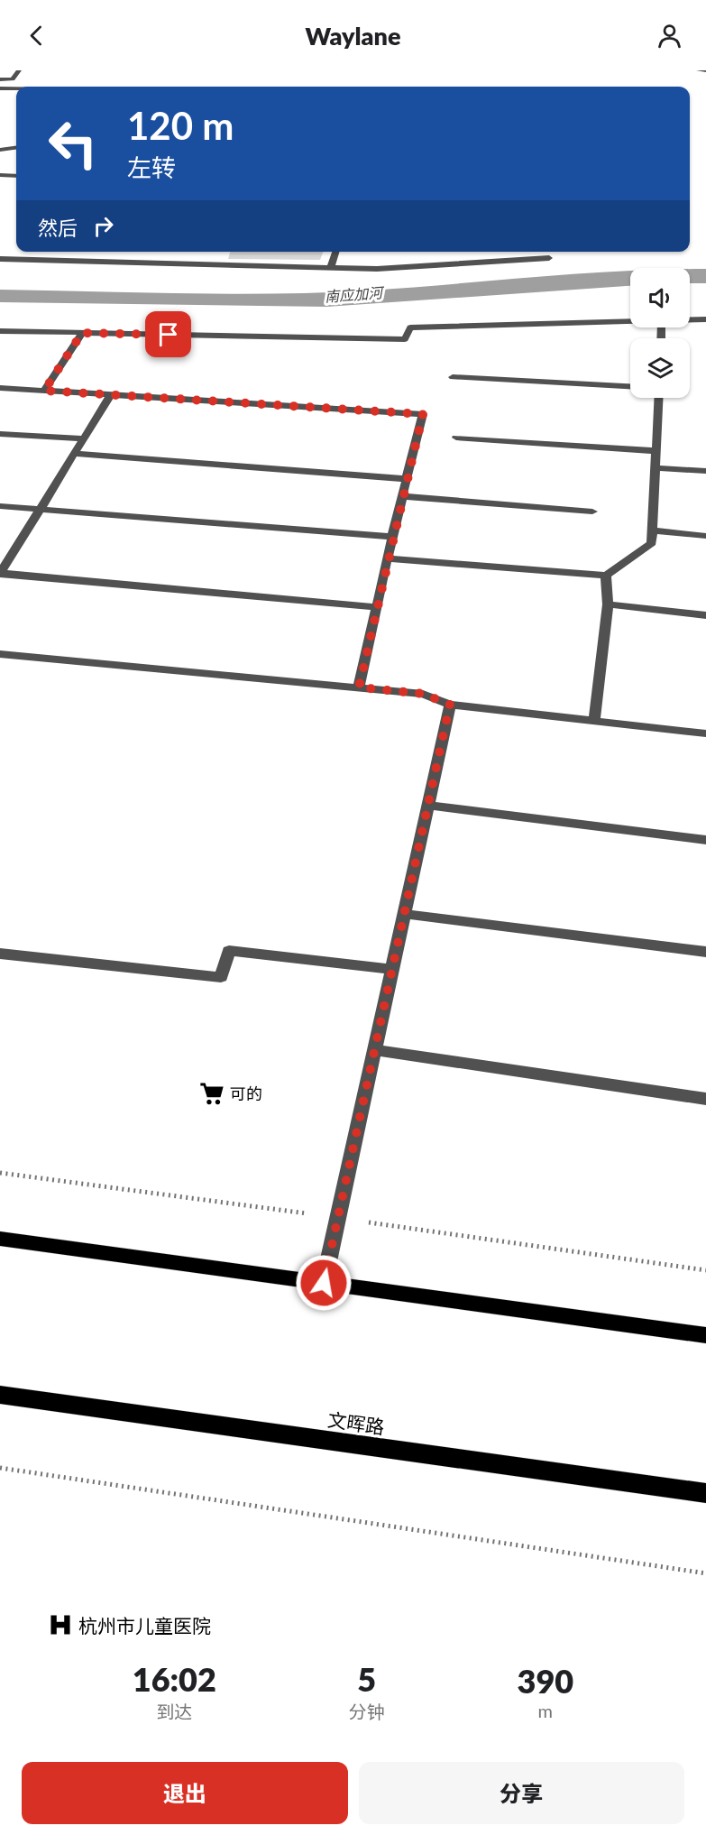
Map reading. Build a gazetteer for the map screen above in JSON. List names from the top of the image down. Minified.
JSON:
{"streets":{"main road":["文晖路"]},"water":["南应加河"],"places":{"supermarket":["可的"],"hospital":["杭州市儿童医院"]},"page":{"header":"Waylane","turn":["120 m","左转"],"then":"然后","eta":["16:02","到达","5","分钟","390","m"],"buttons":["退出","分享"]}}
